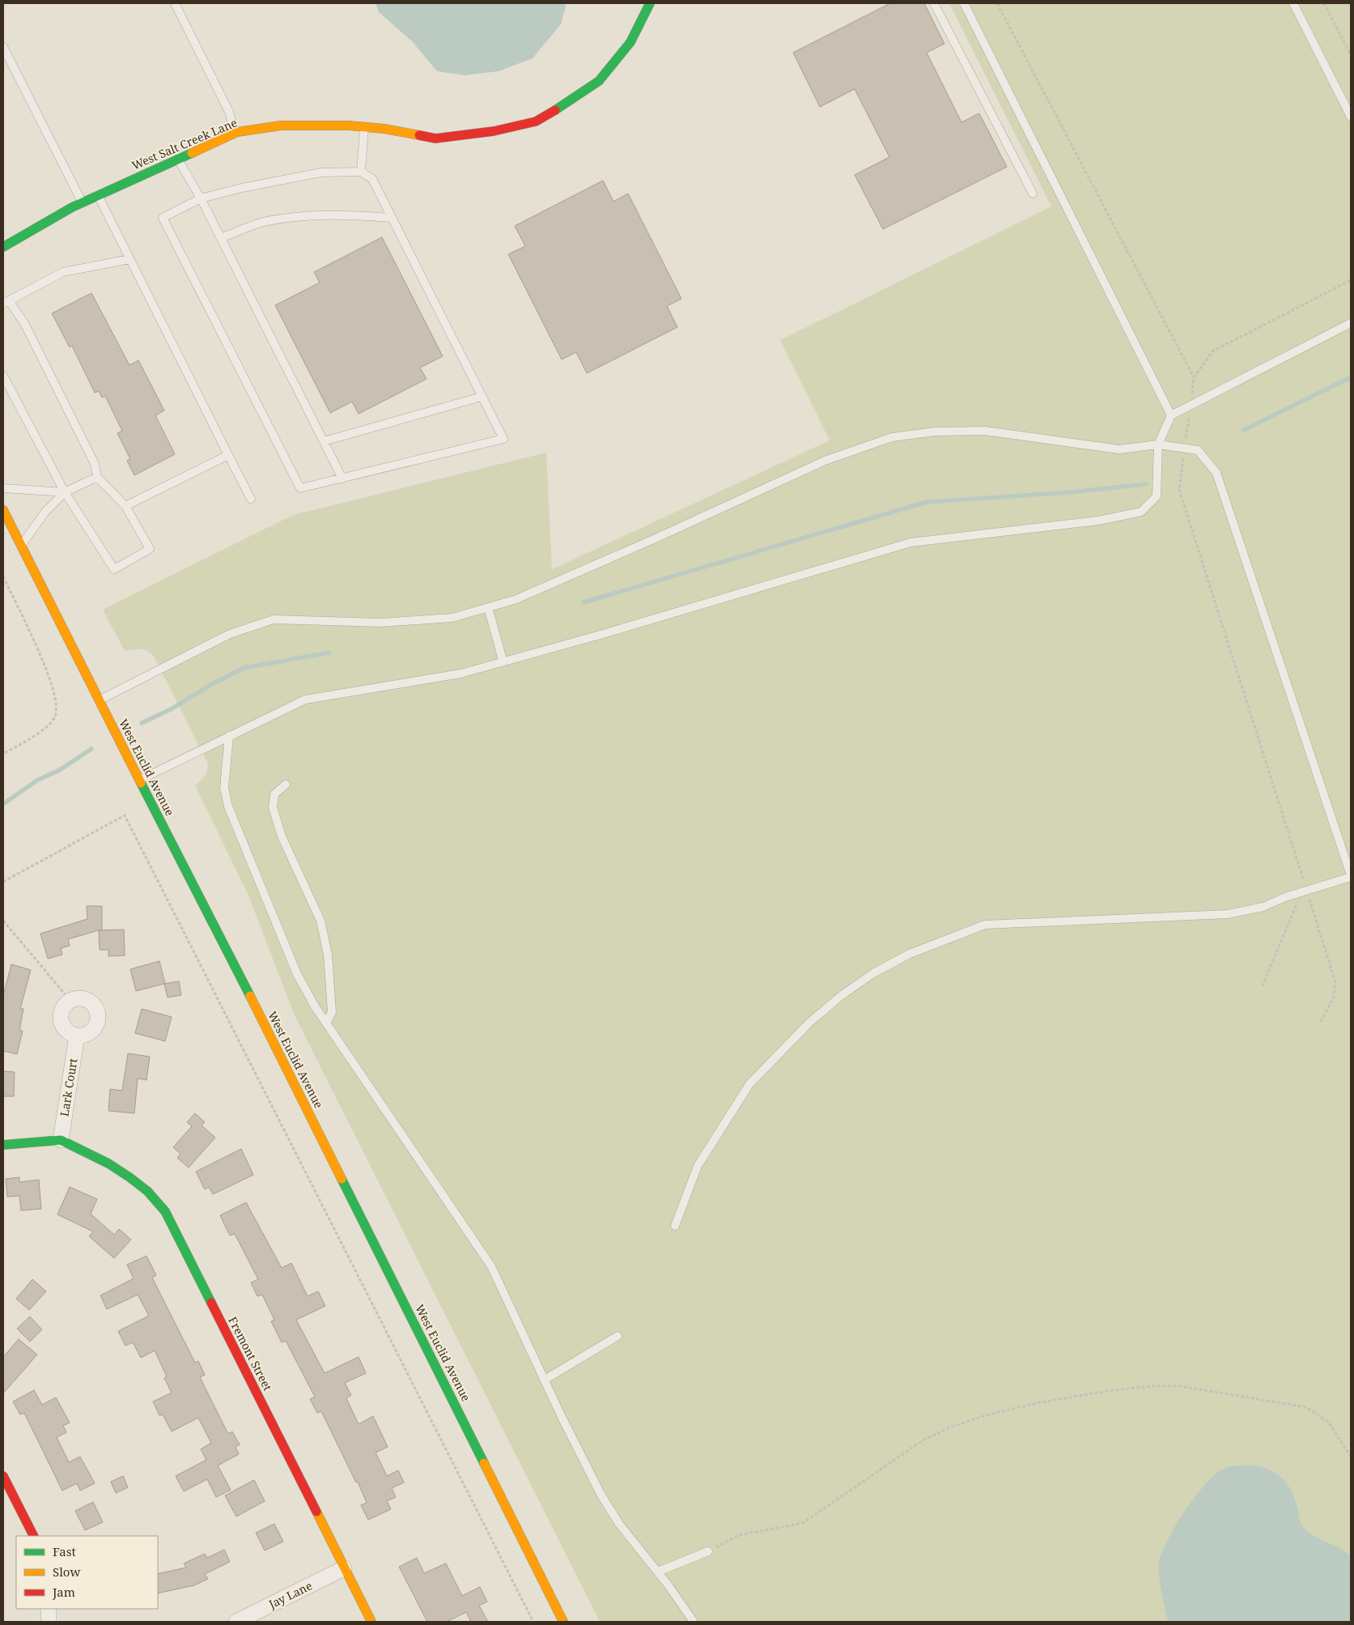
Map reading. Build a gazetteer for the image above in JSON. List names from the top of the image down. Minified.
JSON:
{"streets":{"street":["West Salt Creek Lane","West Euclid Avenue","Lark Court","Fremont Street","Jay Lane"]},"crossings":[["Lark Court","Fremont Street"],["Fremont Street","Jay Lane"]],"legend":["Fast","Slow","Jam"]}
